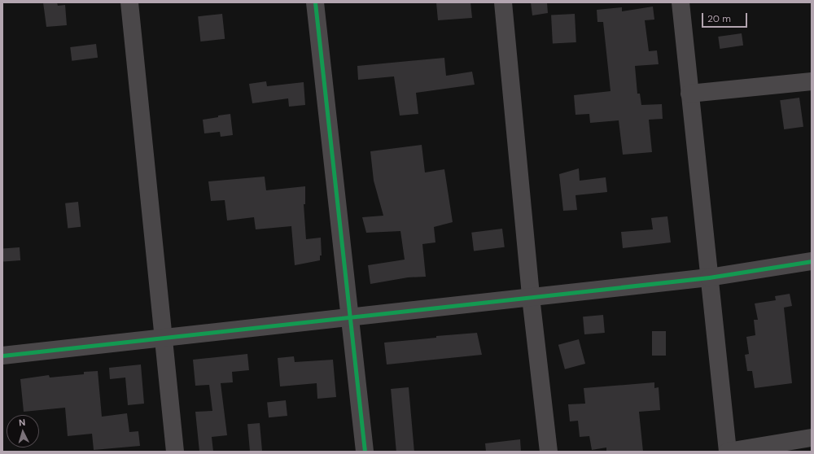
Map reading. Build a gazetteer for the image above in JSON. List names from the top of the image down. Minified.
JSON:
{"scale_bar":"20 m","north":"top"}
